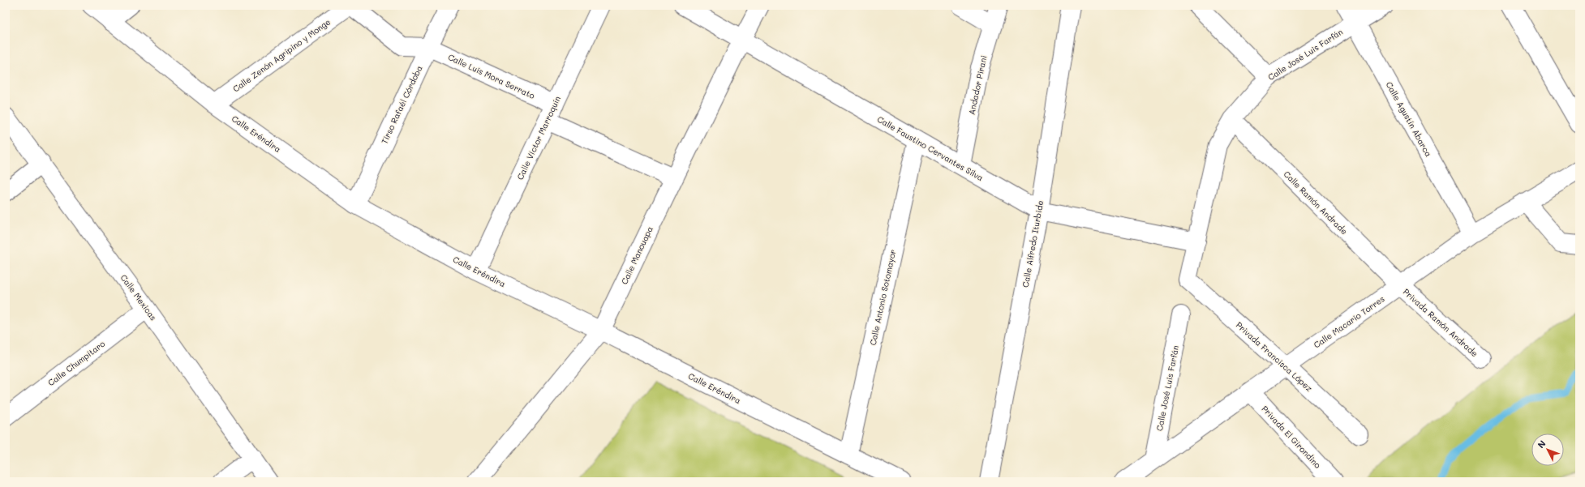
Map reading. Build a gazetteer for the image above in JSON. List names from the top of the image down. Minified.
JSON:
{"streets":{"street":["Calle José Luis Farfán","Calle Zenón Agripino y Monge","Calle Luis Mora Serrato","Andador Pirani","Tirso Rafaél Córdoba","Calle Agustín Abarca","Calle Eréndira","Calle Víctor Marroquín","Calle Faustino Cervantes Silva","Calle Ramón Andrade","Calle Alfredo Iturbide","Calle Manouapa","Calle Mexicas","Calle Antonio Sotomayor","Calle Macario Torres","Privada Ramón Andrade","Privada Francisca López","Calle Chumpítaro","Privada El Girondino"]},"crossings":[["Calle José Luis Farfán","Calle Agustín Abarca"],["Calle José Luis Farfán","Calle Faustino Cervantes Silva"],["Calle José Luis Farfán","Calle Ramón Andrade"],["Calle José Luis Farfán","Calle Macario Torres"],["Calle José Luis Farfán","Privada Francisca López"],["Calle Zenón Agripino y Monge","Calle Eréndira"],["Calle Luis Mora Serrato","Tirso Rafaél Córdoba"],["Calle Luis Mora Serrato","Calle Víctor Marroquín"],["Andador Pirani","Calle Faustino Cervantes Silva"],["Tirso Rafaél Córdoba","Calle Eréndira"],["Calle Agustín Abarca","Calle Macario Torres"],["Calle Eréndira","Calle Víctor Marroquín"],["Calle Eréndira","Calle Manouapa"],["Calle Eréndira","Calle Antonio Sotomayor"],["Calle Faustino Cervantes Silva","Calle Alfredo Iturbide"],["Calle Faustino Cervantes Silva","Calle Manouapa"],["Calle Faustino Cervantes Silva","Calle Antonio Sotomayor"],["Calle Ramón Andrade","Calle Macario Torres"],["Calle Ramón Andrade","Privada Ramón Andrade"],["Calle Mexicas","Calle Chumpítaro"],["Calle Macario Torres","Privada Ramón Andrade"],["Calle Macario Torres","Privada Francisca López"],["Calle Macario Torres","Privada El Girondino"]],"north":"top left"}
